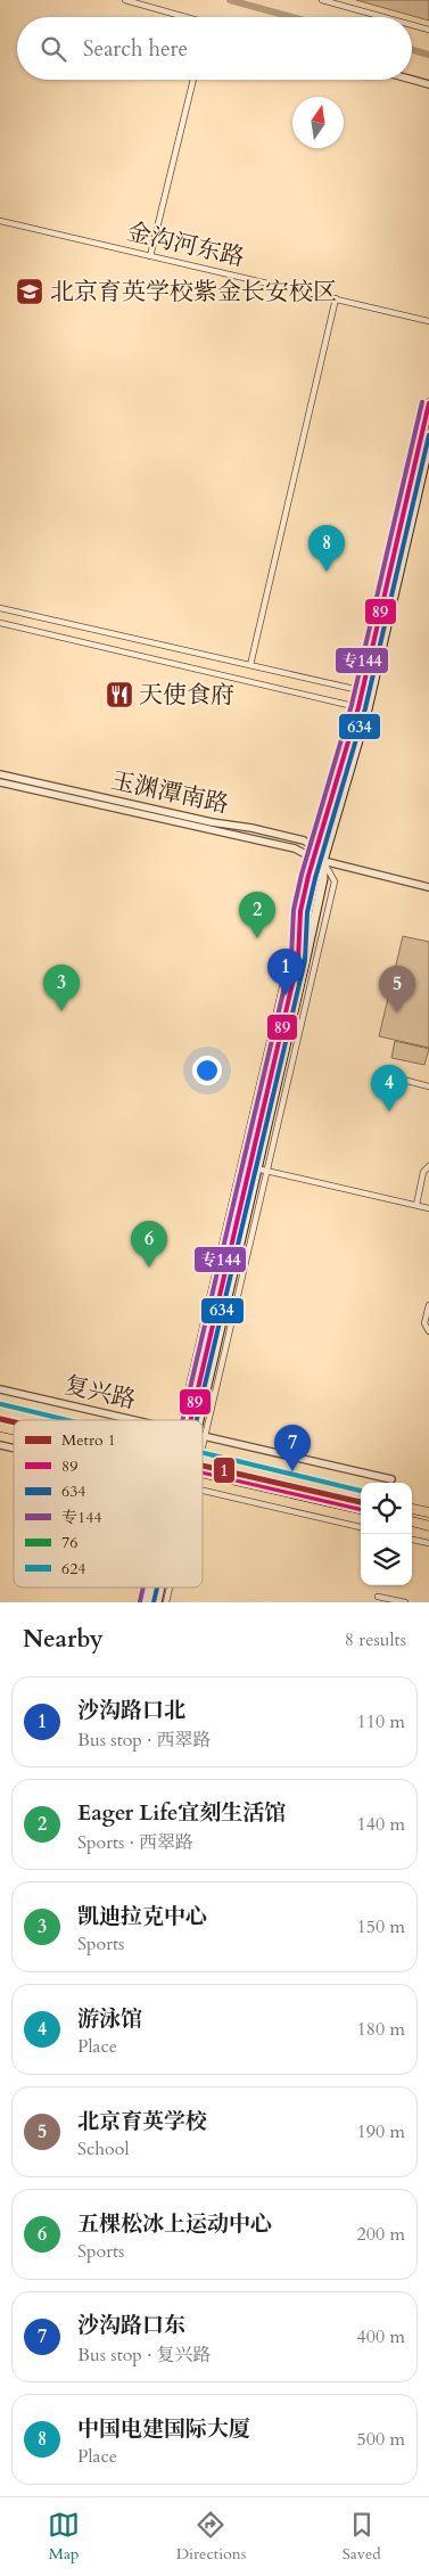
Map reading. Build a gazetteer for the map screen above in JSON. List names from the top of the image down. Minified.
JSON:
{"streets":{"highway":["复兴路"],"street":["金沟河东路","玉渊潭南路"]},"places":{"school or university":["北京育英学校紫金长安校区"],"restaurant":["天使食府"]},"lines":["transit line 专144","transit line 89","transit line 634","transit line 624","transit line 76","metro line 1"],"legend":["Metro 1","89","634","专144","76","624"],"north":"top","page":{"search":"Search here","pins":["8","2","1","3","5","4","6","7"],"heading":["Nearby","8 results"],"list":[{"mark":"1","name":"沙沟路口北","note":"Bus stop · 西翠路","value":"110 m"},{"mark":"2","name":"Eager Life宜刻生活馆","note":"Sports · 西翠路","value":"140 m"},{"mark":"3","name":"凯迪拉克中心","note":"Sports","value":"150 m"},{"mark":"4","name":"游泳馆","note":"Place","value":"180 m"},{"mark":"5","name":"北京育英学校","note":"School","value":"190 m"},{"mark":"6","name":"五棵松冰上运动中心","note":"Sports","value":"200 m"},{"mark":"7","name":"沙沟路口东","note":"Bus stop · 复兴路","value":"400 m"},{"mark":"8","name":"中国电建国际大厦","note":"Place","value":"500 m"}],"nav":["Map","Directions","Saved"]}}
